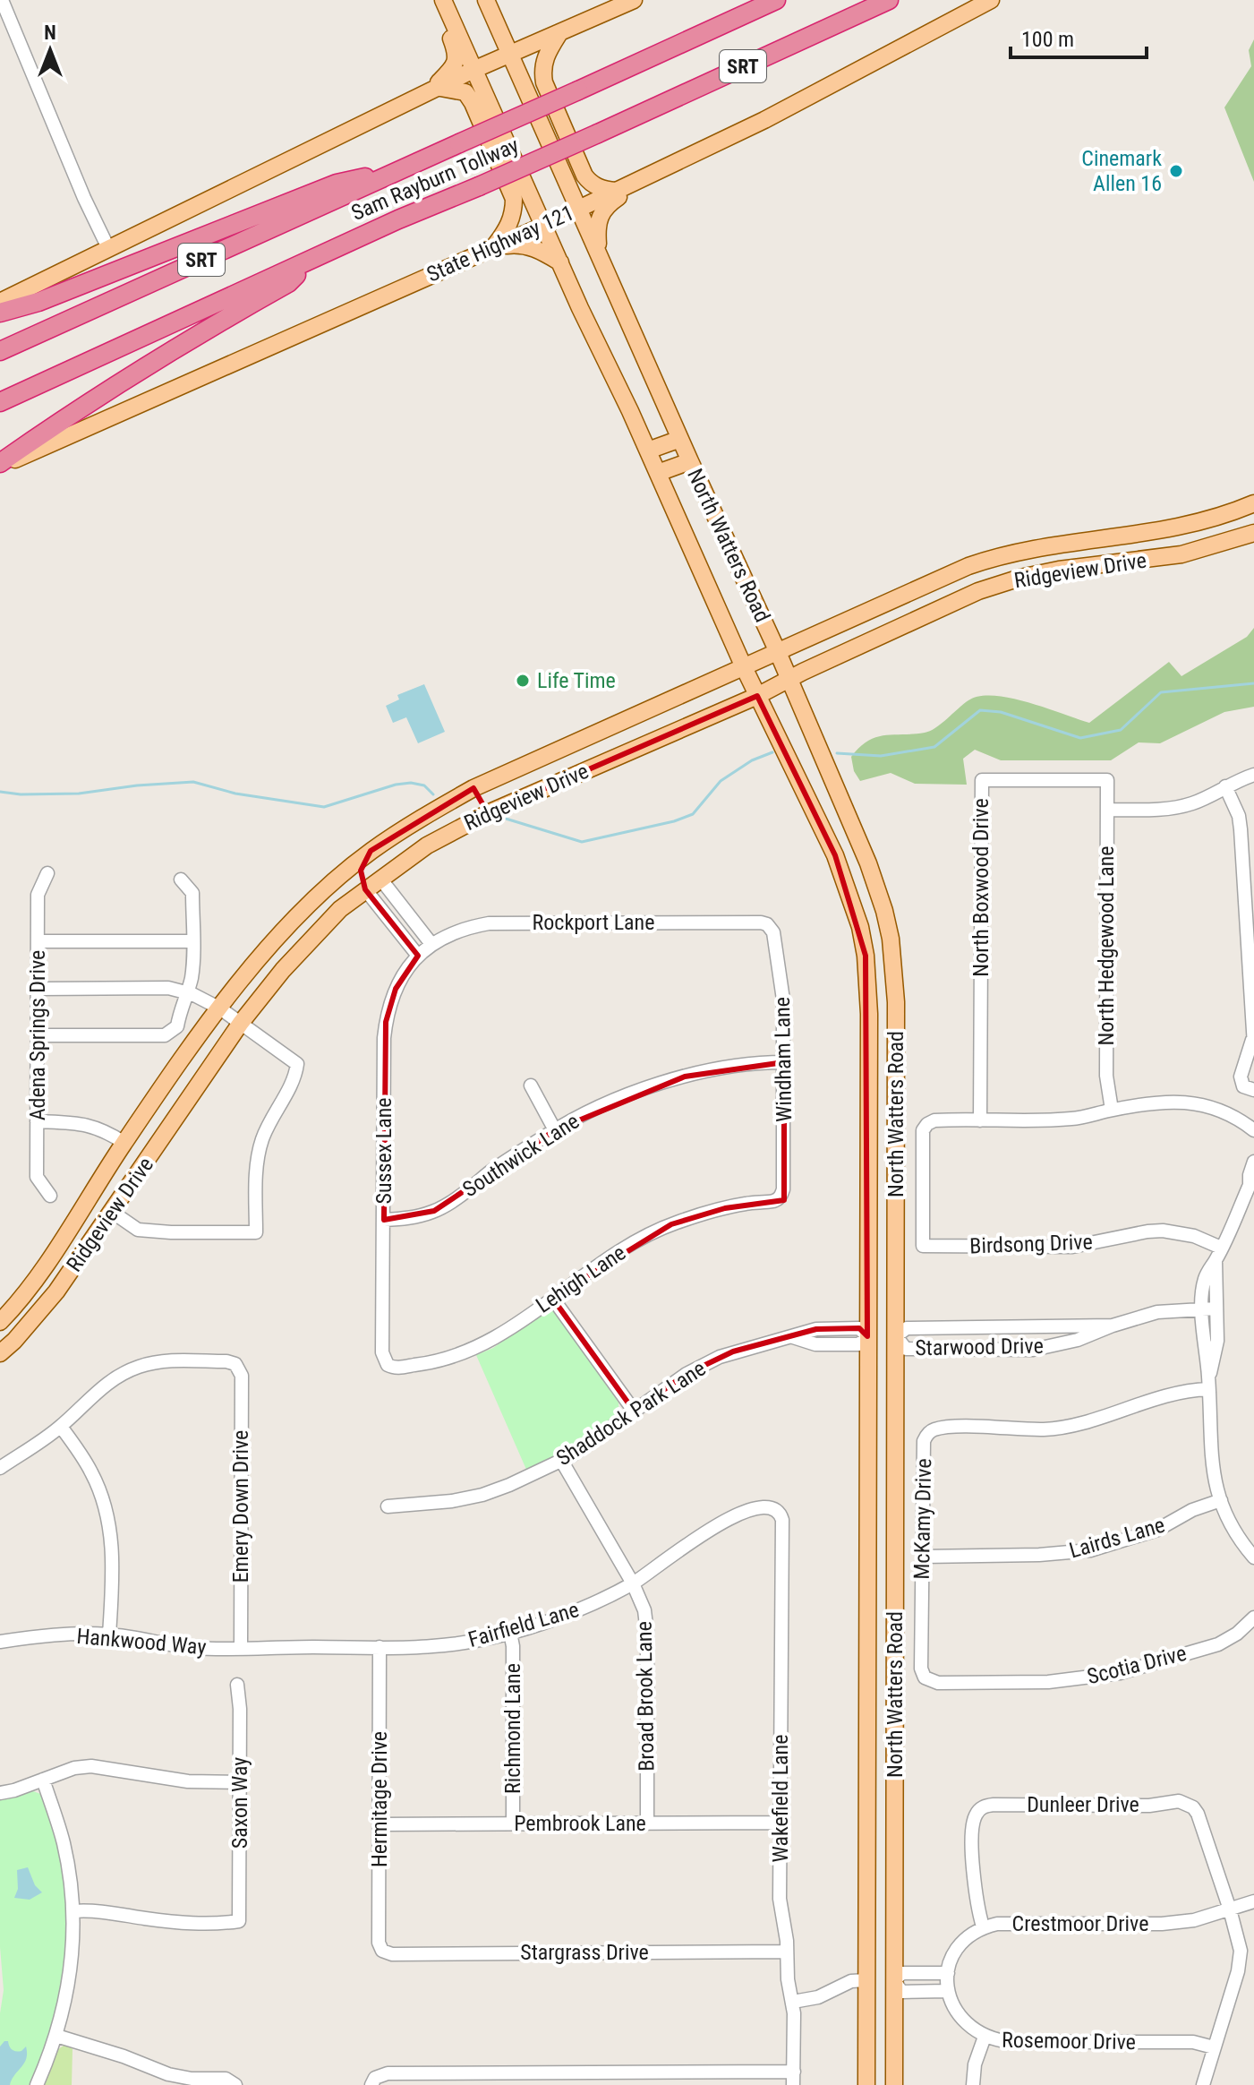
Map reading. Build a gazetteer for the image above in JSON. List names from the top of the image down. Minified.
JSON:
{"streets":{"highway":["SRT","Sam Rayburn Tollway"],"main road":["State Highway 121","North Watters Road","Ridgeview Drive"],"street":["North Boxwood Drive","Rockport Lane","North Hedgewood Lane","Adena Springs Drive","Windham Lane","Sussex Lane","Southwick Lane","Birdsong Drive","Lehigh Lane","Starwood Drive","Shaddock Park Lane","Emery Down Drive","McKamy Drive","Lairds Lane","Fairfield Lane","Hankwood Way","Scotia Drive","Broad Brook Lane","Richmond Lane","Wakefield Lane","Hermitage Drive","Saxon Way","Dunleer Drive","Pembrook Lane","Crestmoor Drive","Stargrass Drive","Rosemoor Drive"]},"crossings":[["State Highway 121","North Watters Road"],["North Watters Road","Ridgeview Drive"],["North Watters Road","Starwood Drive"],["North Watters Road","Shaddock Park Lane"],["North Boxwood Drive","North Hedgewood Lane"],["North Boxwood Drive","Birdsong Drive"],["Rockport Lane","Windham Lane"],["Rockport Lane","Sussex Lane"],["Windham Lane","Southwick Lane"],["Windham Lane","Lehigh Lane"],["Sussex Lane","Southwick Lane"],["Sussex Lane","Lehigh Lane"],["Shaddock Park Lane","Broad Brook Lane"],["Emery Down Drive","Fairfield Lane"],["Emery Down Drive","Hankwood Way"],["McKamy Drive","Lairds Lane"],["McKamy Drive","Scotia Drive"],["Fairfield Lane","Hankwood Way"],["Fairfield Lane","Broad Brook Lane"],["Fairfield Lane","Richmond Lane"],["Fairfield Lane","Wakefield Lane"],["Fairfield Lane","Hermitage Drive"],["Broad Brook Lane","Pembrook Lane"],["Richmond Lane","Pembrook Lane"],["Wakefield Lane","Pembrook Lane"],["Wakefield Lane","Stargrass Drive"],["Hermitage Drive","Pembrook Lane"],["Hermitage Drive","Stargrass Drive"],["Dunleer Drive","Crestmoor Drive"],["Crestmoor Drive","Rosemoor Drive"]],"places":["Cinemark Allen 16","Life Time"],"scale_bar":"100 m","north":"top"}
